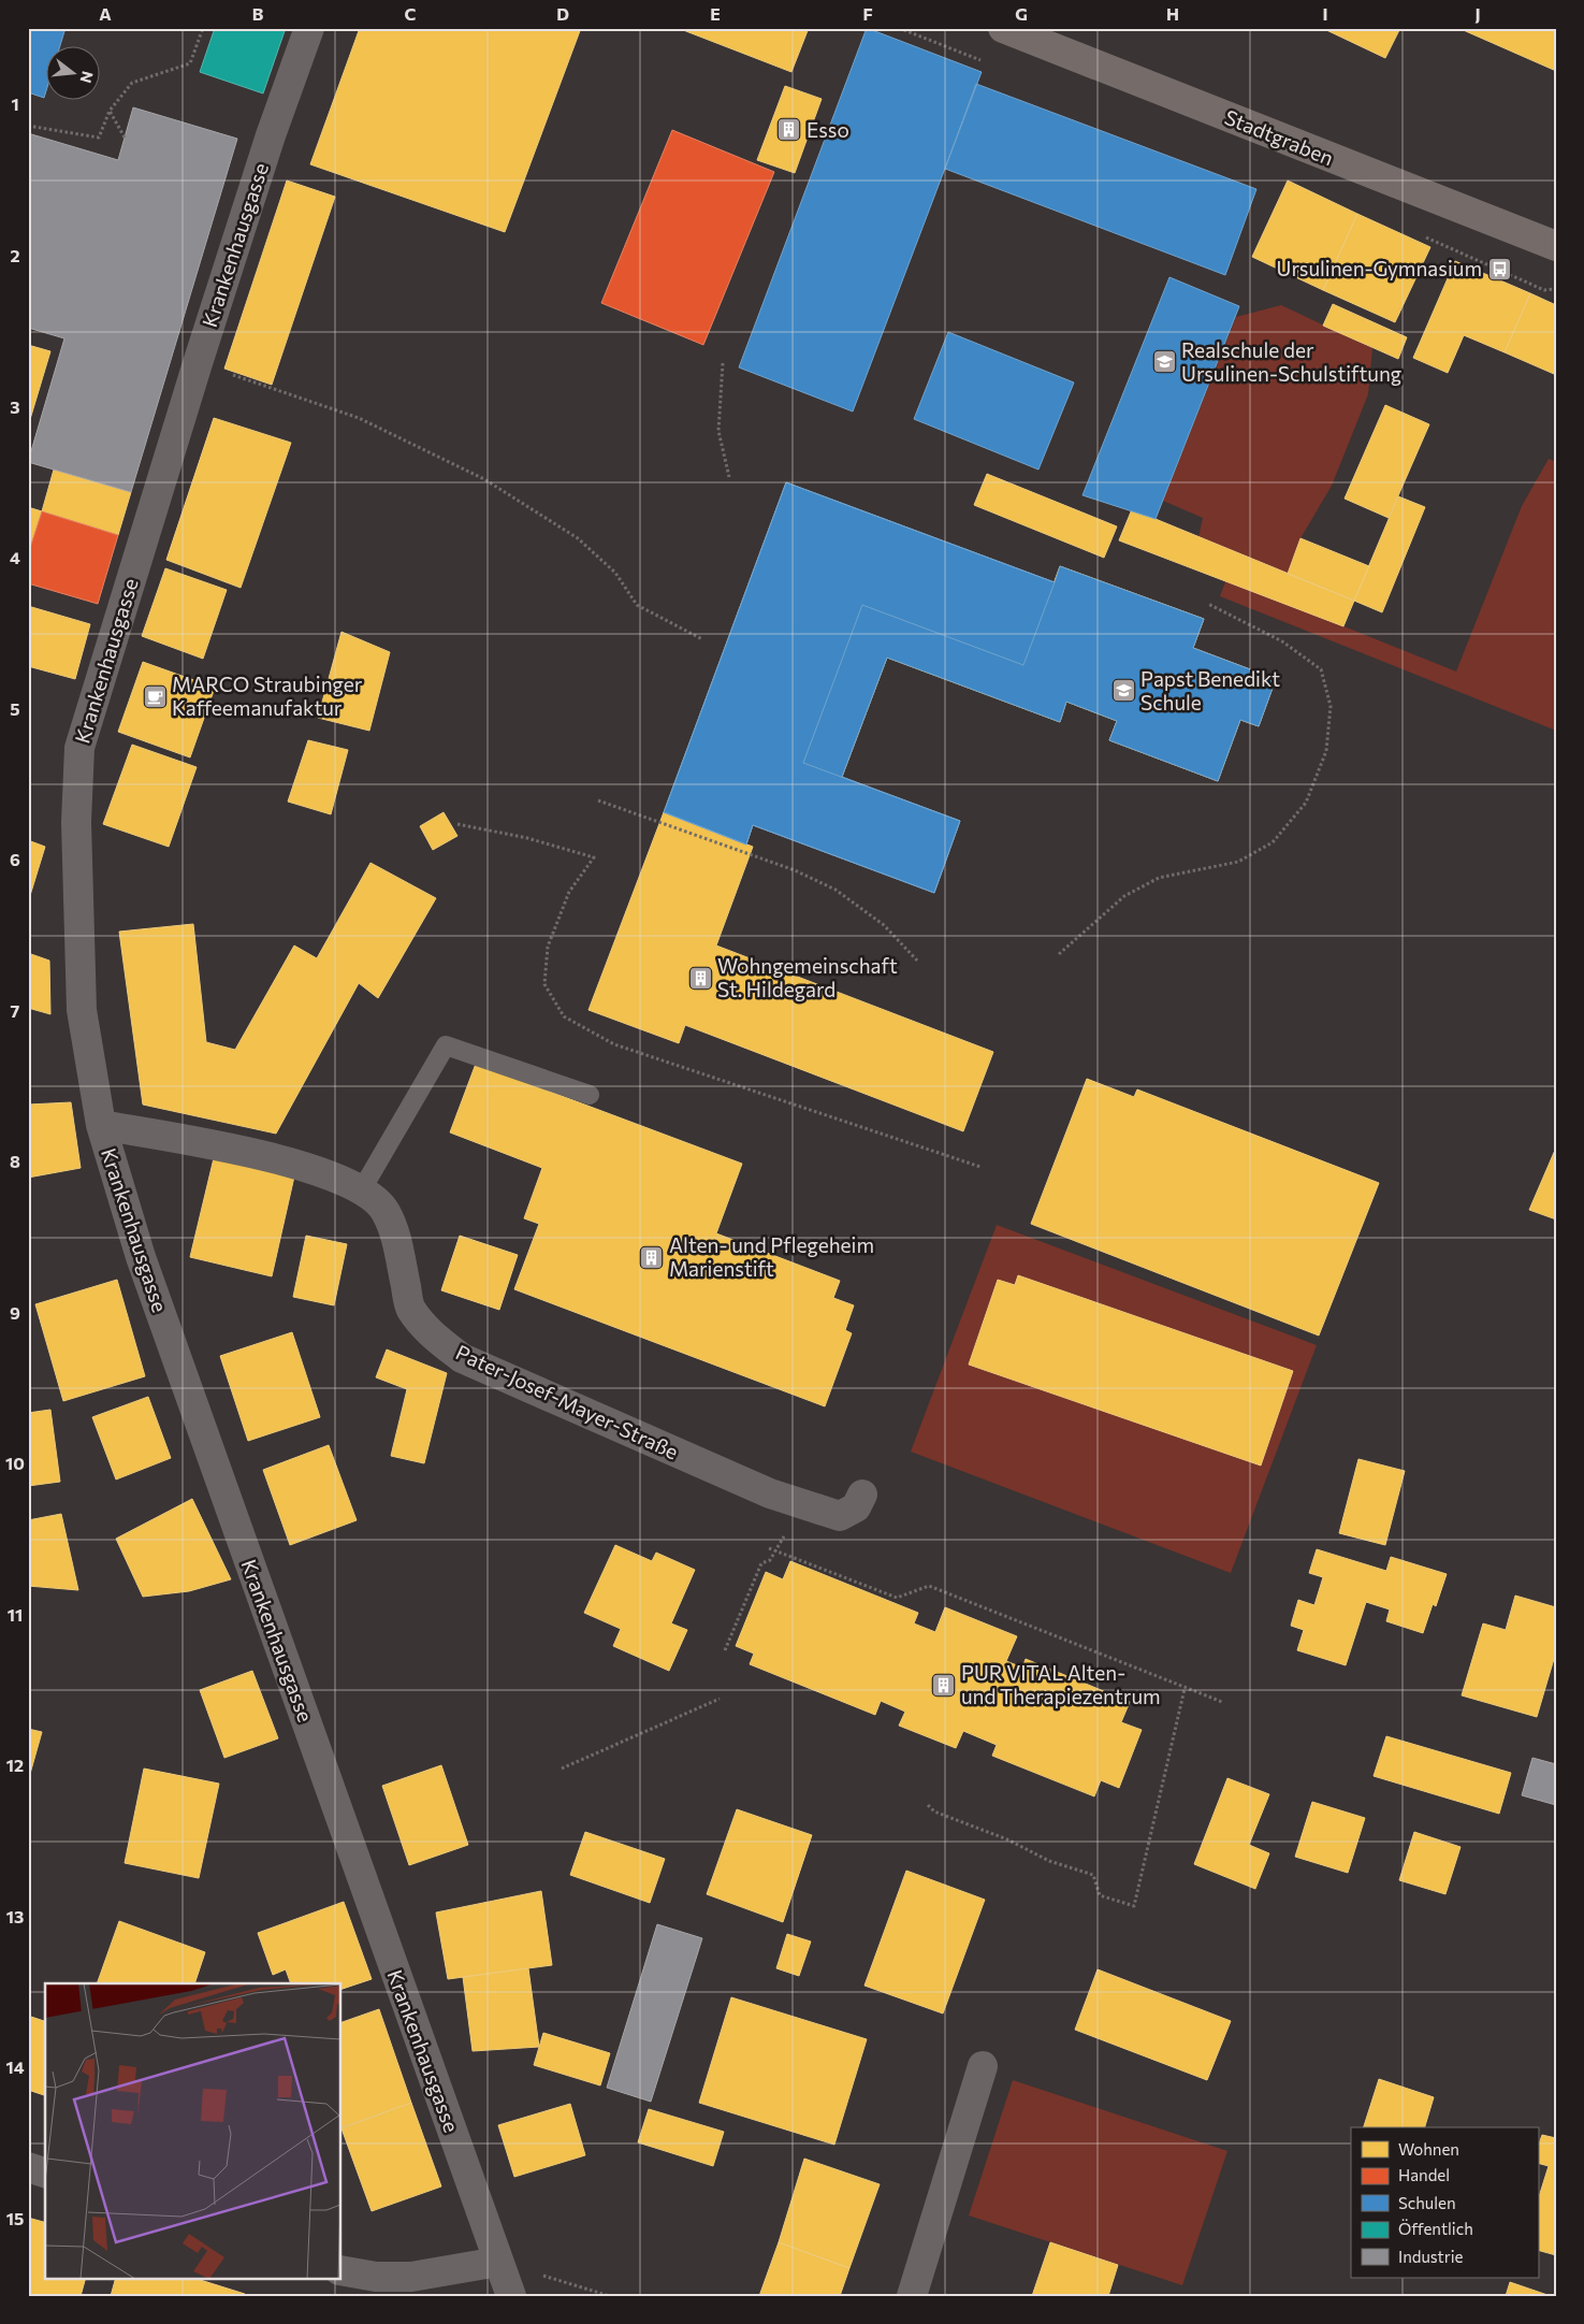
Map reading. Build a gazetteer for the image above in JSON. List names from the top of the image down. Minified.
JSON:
{"streets":{"main road":["Stadtgraben"],"street":["Krankenhausgasse","Pater-Josef-Mayer-Straße"]},"crossings":[["Krankenhausgasse","Pater-Josef-Mayer-Straße"]],"places":{"building":["Esso","Wohngemeinschaft St. Hildegard","Alten- und Pflegeheim Marienstift","PUR VITAL Alten- und Therapiezentrum"],"bus stop":["Ursulinen-Gymnasium"],"school or university":["Realschule der Ursulinen-Schulstiftung","Papst Benedikt Schule"],"cafe":["MARCO Straubinger Kaffeemanufaktur"]},"legend":["Wohnen","Handel","Schulen","Öffentlich","Industrie"],"north":"right","grid":{"columns":["A","B","C","D","E","F","G","H","I","J"],"rows":["1","2","3","4","5","6","7","8","9","10","11","12","13","14","15"]}}
